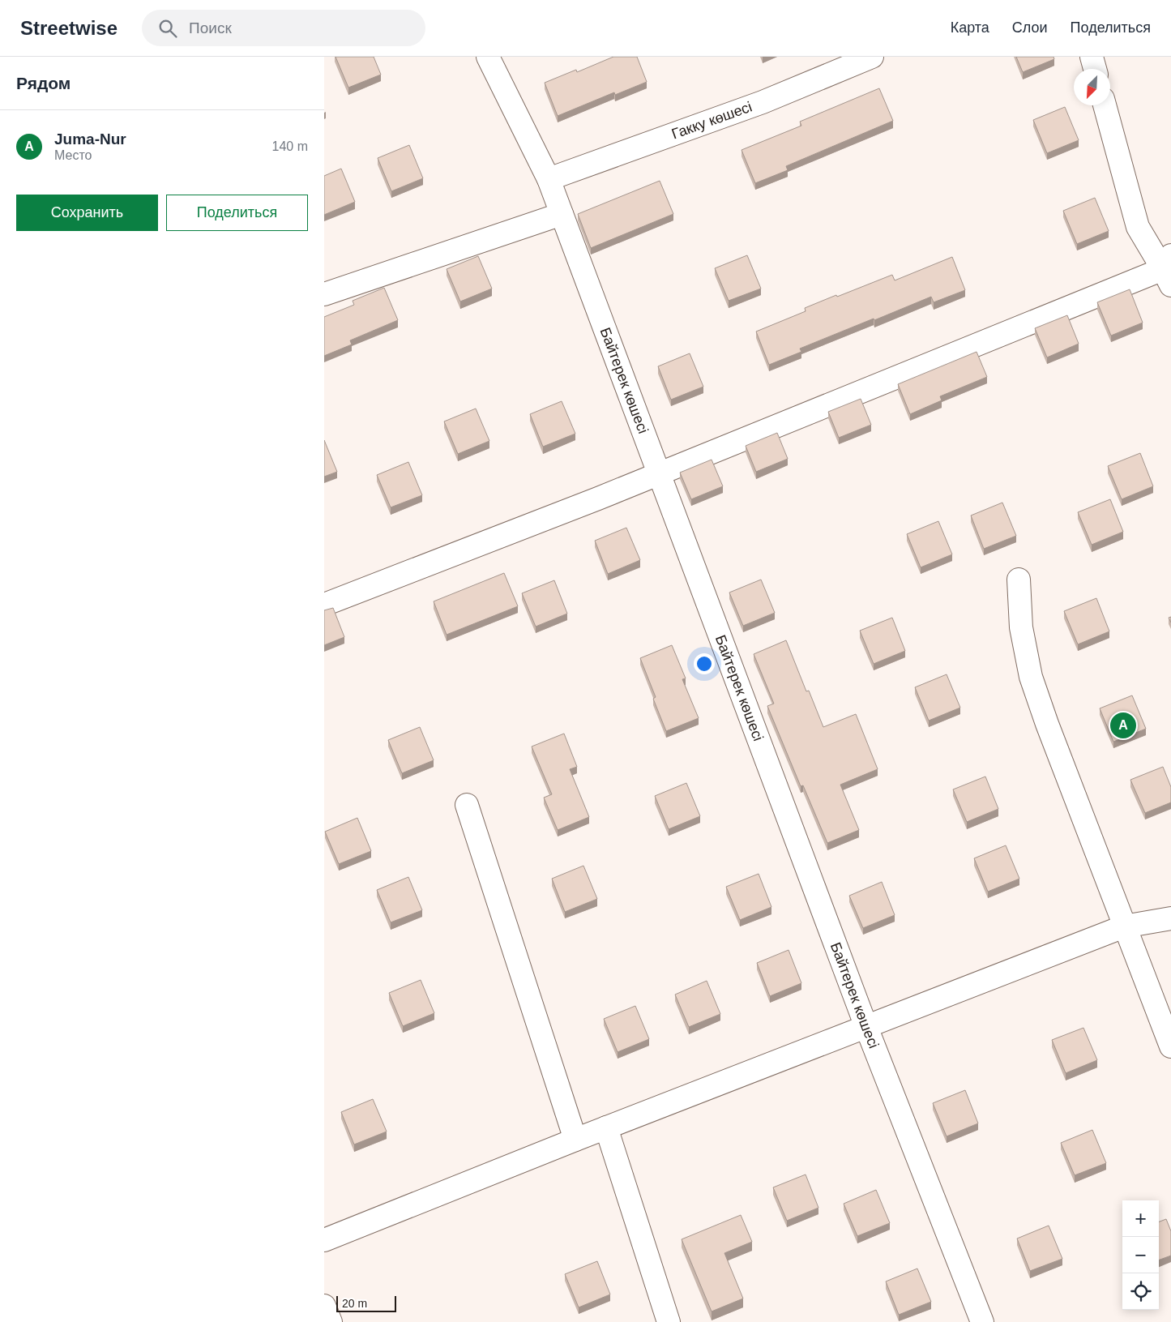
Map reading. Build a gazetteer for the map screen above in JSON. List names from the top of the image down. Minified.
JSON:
{"streets":{"street":["Гакку көшесі","Байтерек көшесі"]},"crossings":[["Гакку көшесі","Байтерек көшесі"]],"scale_bar":"20 m","north":"bottom left","page":{"header":"Streetwise","search":"Поиск","nav":["Карта","Слои","Поделиться"],"heading":"Рядом","list":[{"mark":"A","name":"Juma-Nur","note":"Место","value":"140 m"}],"buttons":["Сохранить","Поделиться"],"pins":"A","map_buttons":["+","−"],"scale":"20 m"}}
